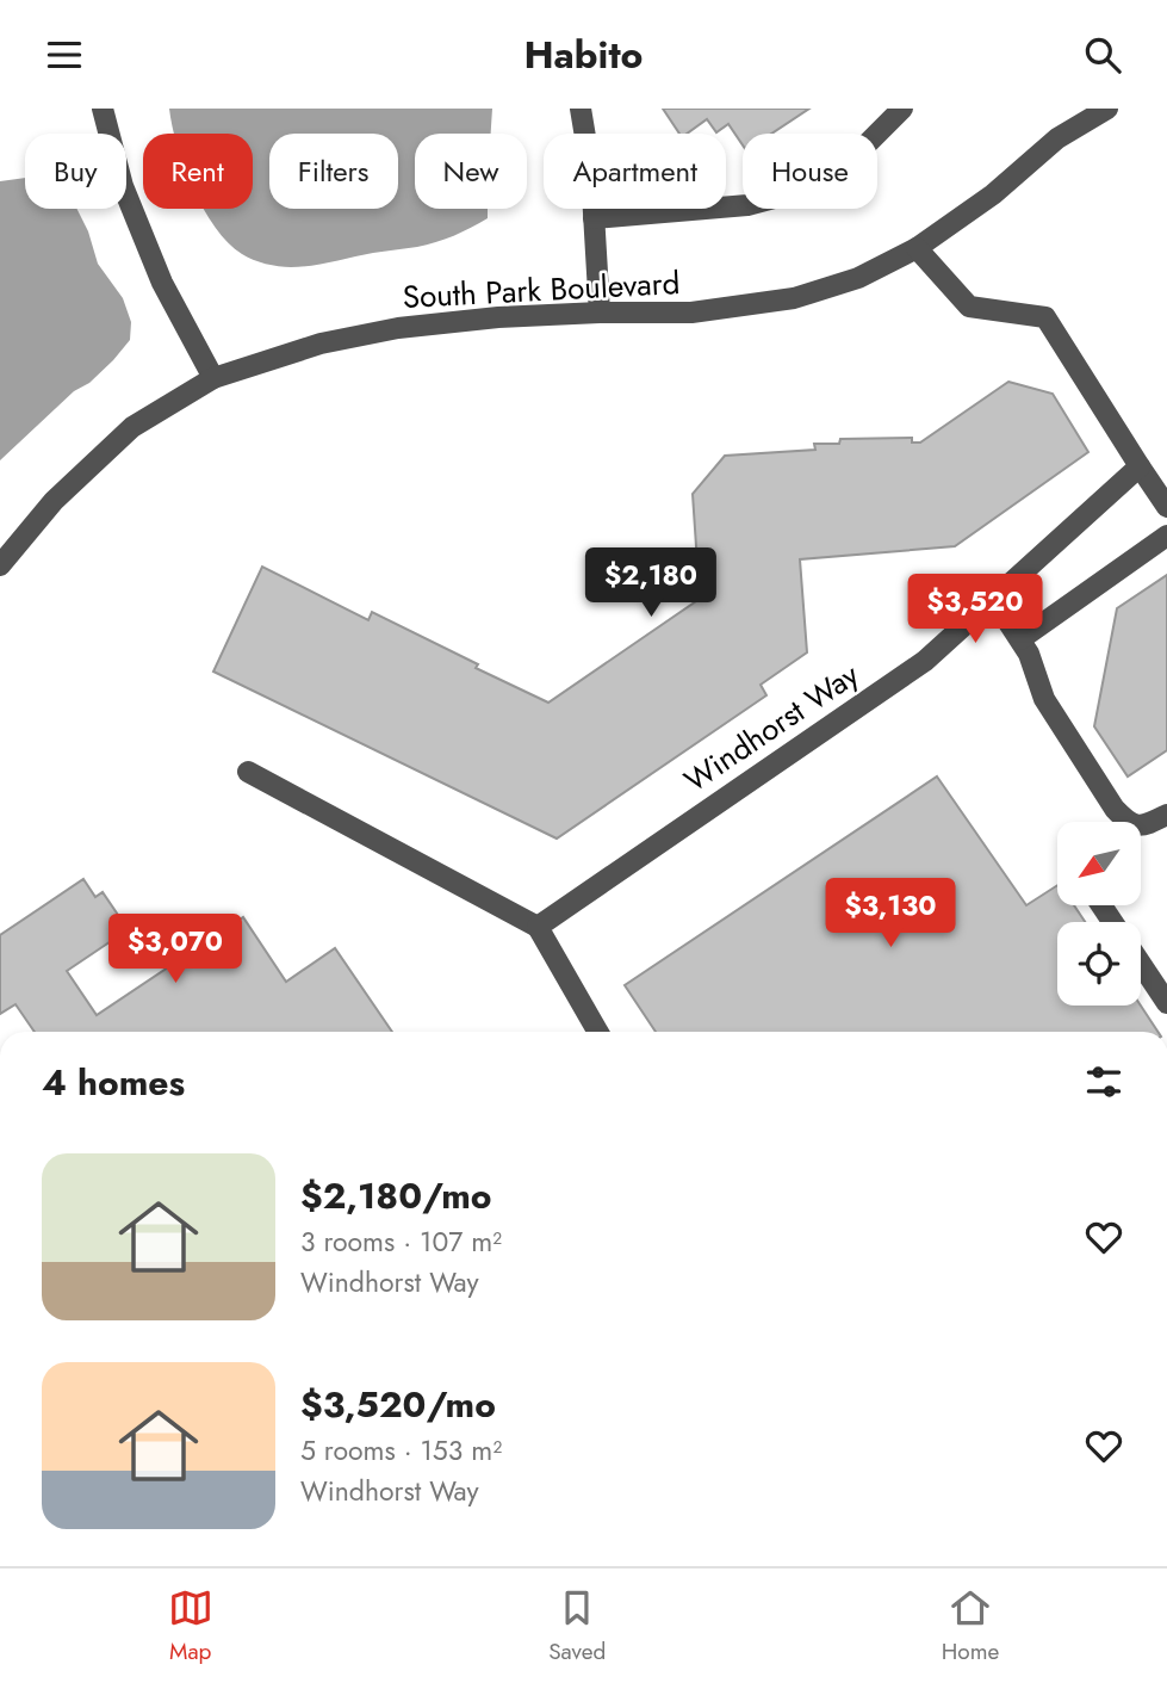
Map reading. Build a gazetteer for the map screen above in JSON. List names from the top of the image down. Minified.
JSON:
{"streets":{"street":["South Park Boulevard","Windhorst Way"]},"north":"bottom left","page":{"header":"Habito","chip":["Buy","Rent","Filters","New","Apartment","House"],"price":["$2,180","$3,520","$3,130","$3,070"],"heading":"4 homes","list":[{"name":"$2,180/mo","note":"3 rooms · 107 m² · Windhorst Way"},{"name":"$3,520/mo","note":"5 rooms · 153 m² · Windhorst Way"}],"tabs":["Map","Saved","Home"]}}
